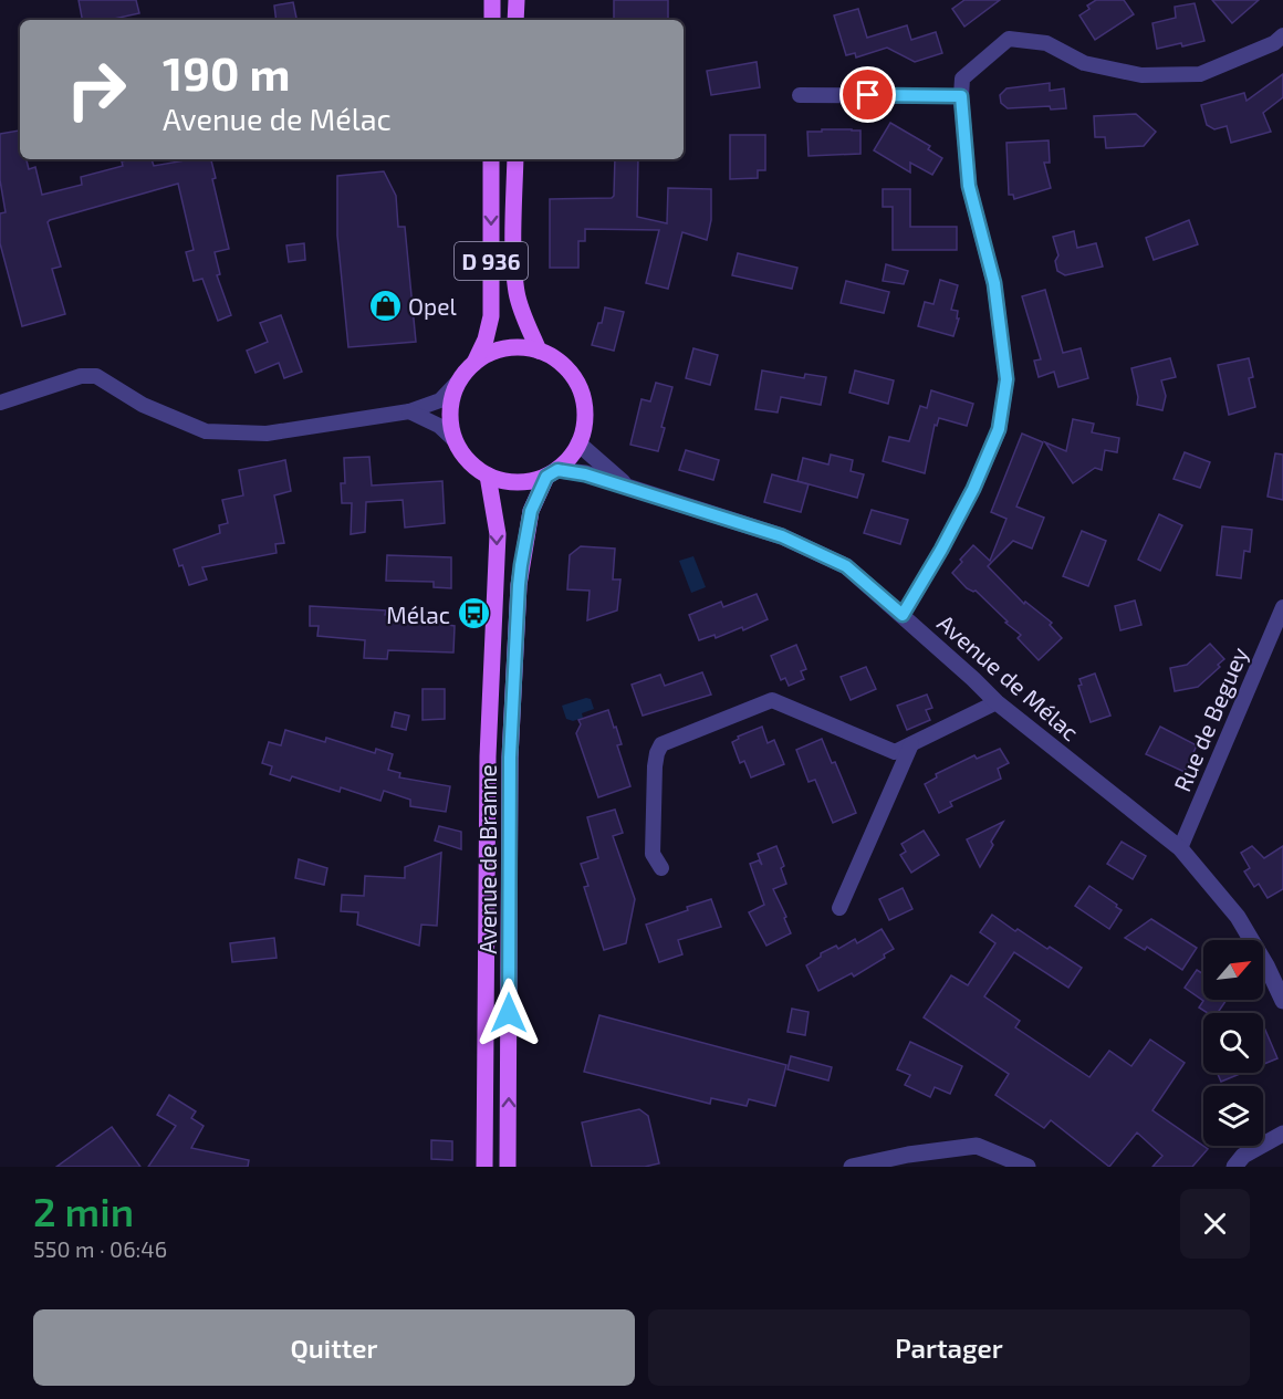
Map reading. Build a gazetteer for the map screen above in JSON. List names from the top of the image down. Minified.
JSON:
{"streets":{"main road":["D 936","Avenue de Branne"],"street":["Avenue de Mélac","Rue de Beguey"]},"crossings":[["D 936","Avenue de Mélac"],["D 936","Avenue de Branne"],["Avenue de Mélac","Rue de Beguey"],["Avenue de Mélac","Avenue de Branne"]],"places":{"shop":["Opel"],"bus stop":["Mélac"]},"north":"top right","page":{"turn":["190 m","Avenue de Mélac"],"heading":["2 min","550 m · 06:46"],"buttons":["Quitter","Partager"]}}
